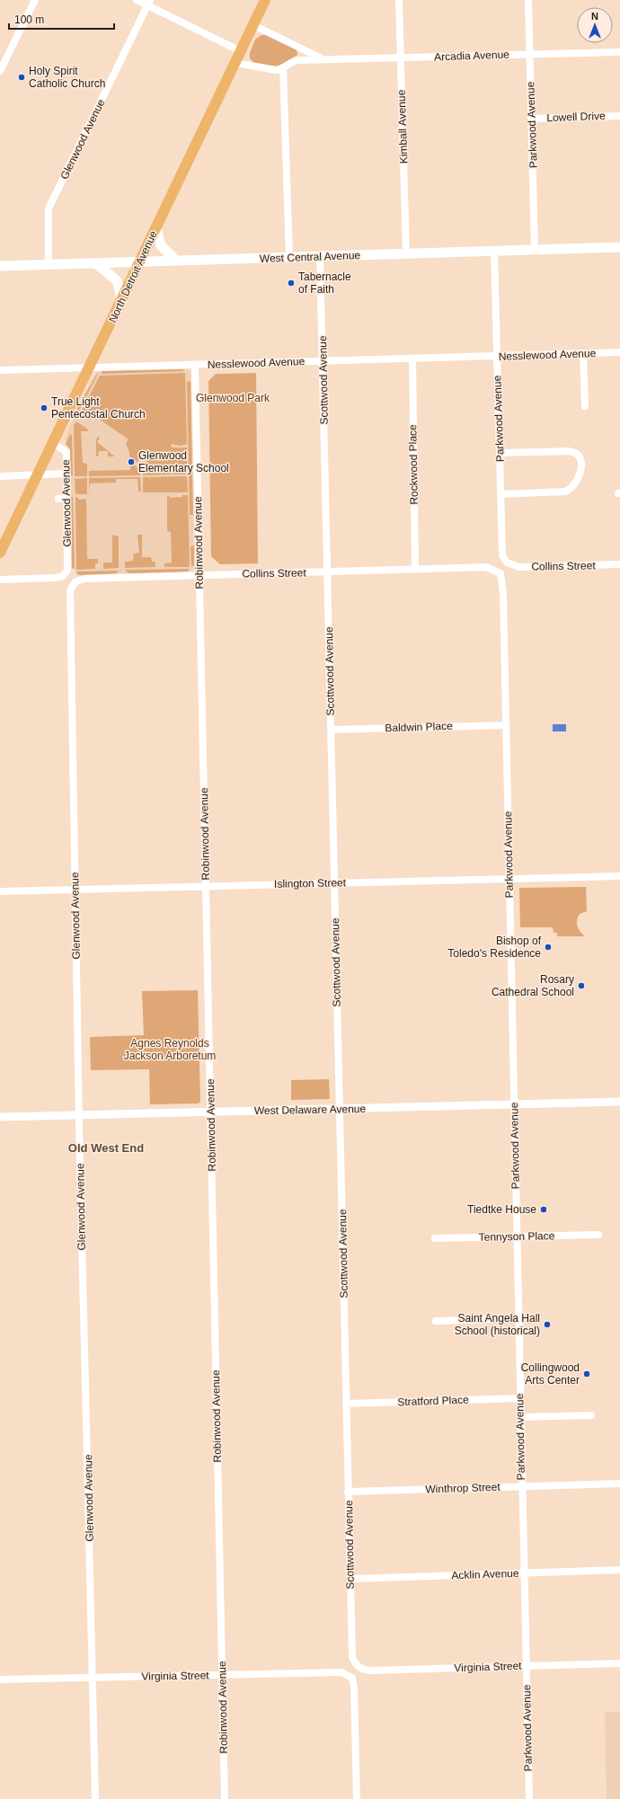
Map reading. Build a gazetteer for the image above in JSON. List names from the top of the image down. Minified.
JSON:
{"streets":{"main road":["West Central Avenue","North Detroit Avenue"],"street":["Arcadia Avenue","Lowell Drive","Parkwood Avenue","Kimball Avenue","Glenwood Avenue","Nesslewood Avenue","Scottwood Avenue","Rockwood Place","Robinwood Avenue","Collins Street","Baldwin Place","Islington Street","West Delaware Avenue","Tennyson Place","Stratford Place","Winthrop Street","Acklin Avenue","Virginia Street"]},"crossings":[["Arcadia Avenue","Parkwood Avenue"],["Arcadia Avenue","Kimball Avenue"],["Arcadia Avenue","North Detroit Avenue"],["Lowell Drive","Parkwood Avenue"],["Parkwood Avenue","West Central Avenue"],["Parkwood Avenue","Nesslewood Avenue"],["Parkwood Avenue","Collins Street"],["Parkwood Avenue","Baldwin Place"],["Parkwood Avenue","Islington Street"],["Parkwood Avenue","West Delaware Avenue"],["Parkwood Avenue","Tennyson Place"],["Parkwood Avenue","Stratford Place"],["Parkwood Avenue","Winthrop Street"],["Parkwood Avenue","Acklin Avenue"],["Parkwood Avenue","Virginia Street"],["Kimball Avenue","West Central Avenue"],["Glenwood Avenue","West Central Avenue"],["Glenwood Avenue","North Detroit Avenue"],["Glenwood Avenue","Collins Street"],["Glenwood Avenue","Islington Street"],["Glenwood Avenue","West Delaware Avenue"],["Glenwood Avenue","Virginia Street"],["West Central Avenue","North Detroit Avenue"],["West Central Avenue","Scottwood Avenue"],["North Detroit Avenue","Nesslewood Avenue"],["Nesslewood Avenue","Scottwood Avenue"],["Nesslewood Avenue","Rockwood Place"],["Nesslewood Avenue","Robinwood Avenue"],["Scottwood Avenue","Collins Street"],["Scottwood Avenue","Baldwin Place"],["Scottwood Avenue","Islington Street"],["Scottwood Avenue","West Delaware Avenue"],["Scottwood Avenue","Stratford Place"],["Scottwood Avenue","Winthrop Street"],["Scottwood Avenue","Acklin Avenue"],["Scottwood Avenue","Virginia Street"],["Rockwood Place","Collins Street"],["Robinwood Avenue","Collins Street"],["Robinwood Avenue","Islington Street"],["Robinwood Avenue","West Delaware Avenue"],["Robinwood Avenue","Virginia Street"]],"districts":["Old West End"],"parks":["Glenwood Park","Agnes Reynolds Jackson Arboretum"],"places":["Holy Spirit Catholic Church","Tabernacle of Faith","True Light Pentecostal Church","Glenwood Elementary School","Bishop of Toledo's Residence","Rosary Cathedral School","Tiedtke House","Saint Angela Hall School (historical)","Collingwood Arts Center"],"scale_bar":"100 m","north":"top"}
